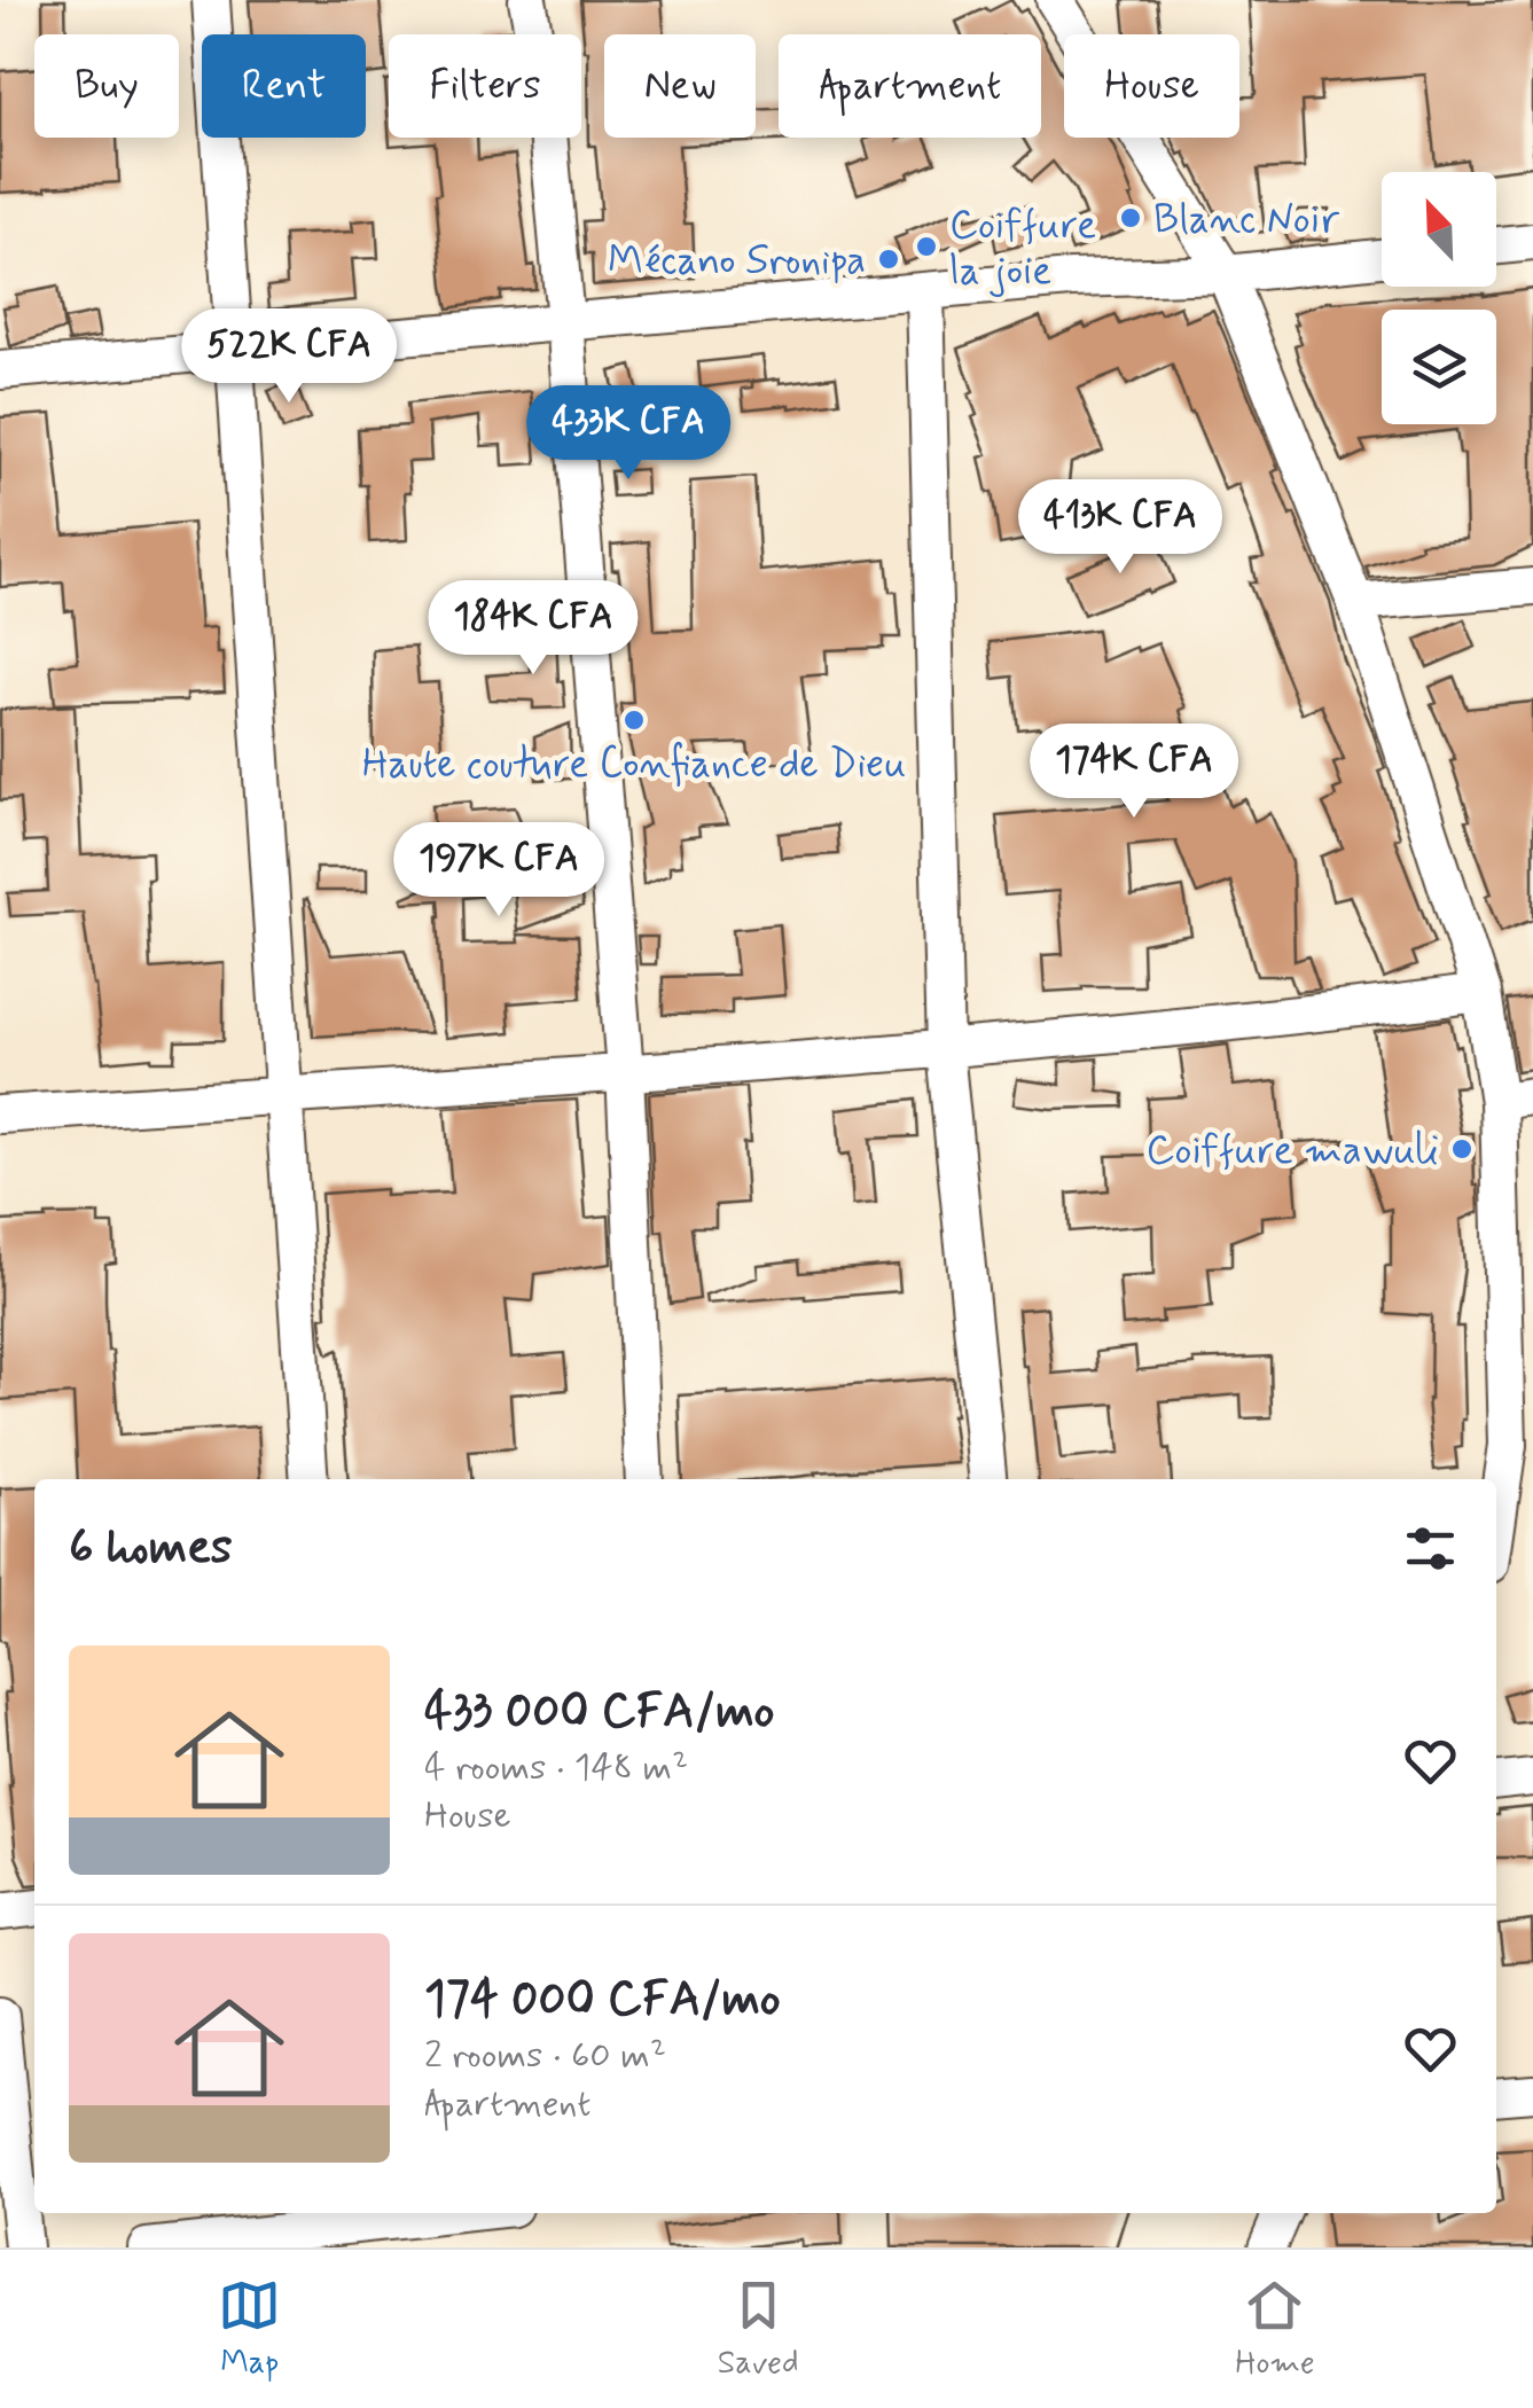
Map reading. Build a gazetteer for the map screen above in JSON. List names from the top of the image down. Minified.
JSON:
{"places":["Blanc Noir","Coiffure la joie","Mécano Sronipa","Haute couture Confiance de Dieu","Coiffure mawuli"],"north":"top left","page":{"chip":["Buy","Rent","Filters","New","Apartment","House"],"price":["522K CFA","433K CFA","413K CFA","184K CFA","174K CFA","197K CFA"],"heading":"6 homes","list":[{"name":"433 000 CFA/mo","note":"4 rooms · 148 m² · House"},{"name":"174 000 CFA/mo","note":"2 rooms · 60 m² · Apartment"}],"tabs":["Map","Saved","Home"]}}
